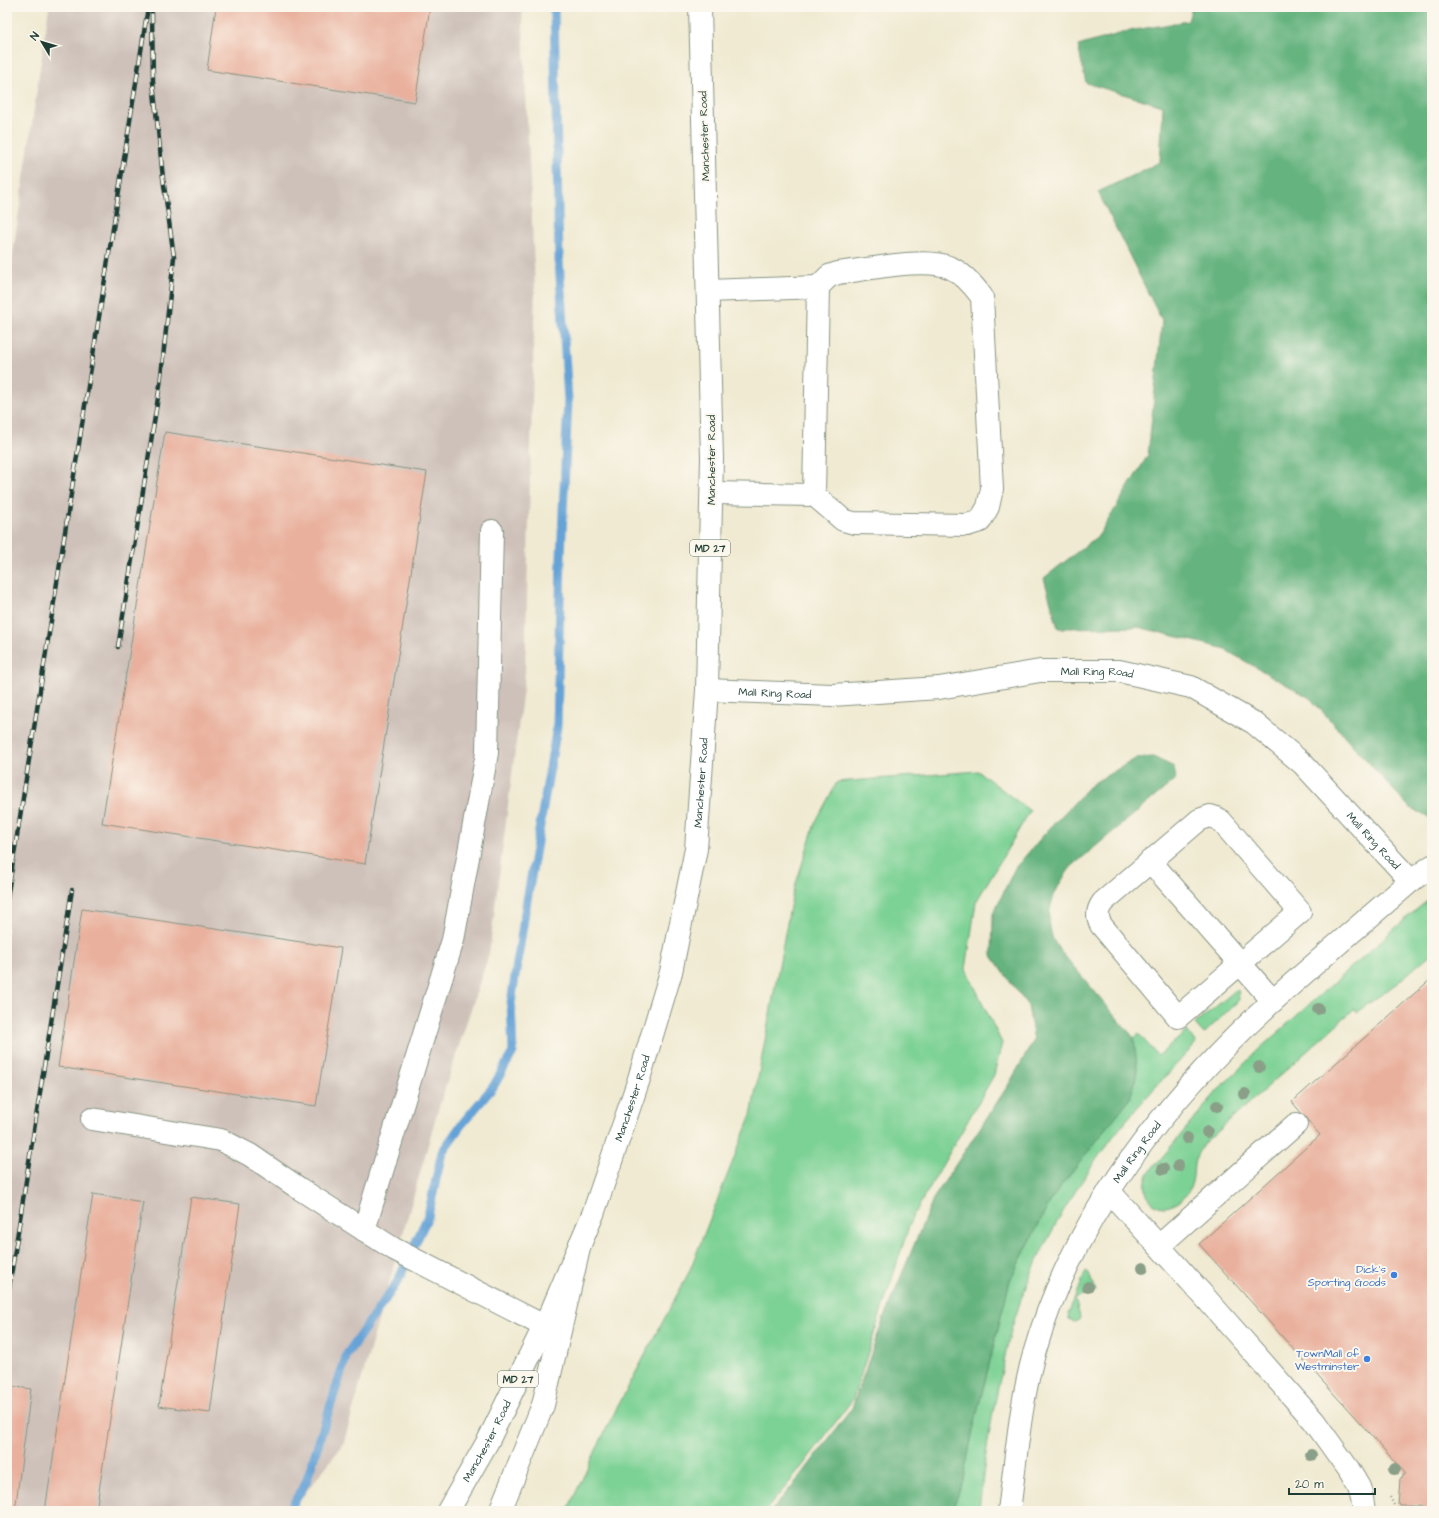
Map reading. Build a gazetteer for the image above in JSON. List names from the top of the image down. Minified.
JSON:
{"streets":{"main road":["Manchester Road","MD 27","Mall Ring Road"]},"crossings":[["Manchester Road","Mall Ring Road"]],"places":["Dick's Sporting Goods","TownMall of Westminster"],"scale_bar":"20 m","north":"top left"}
